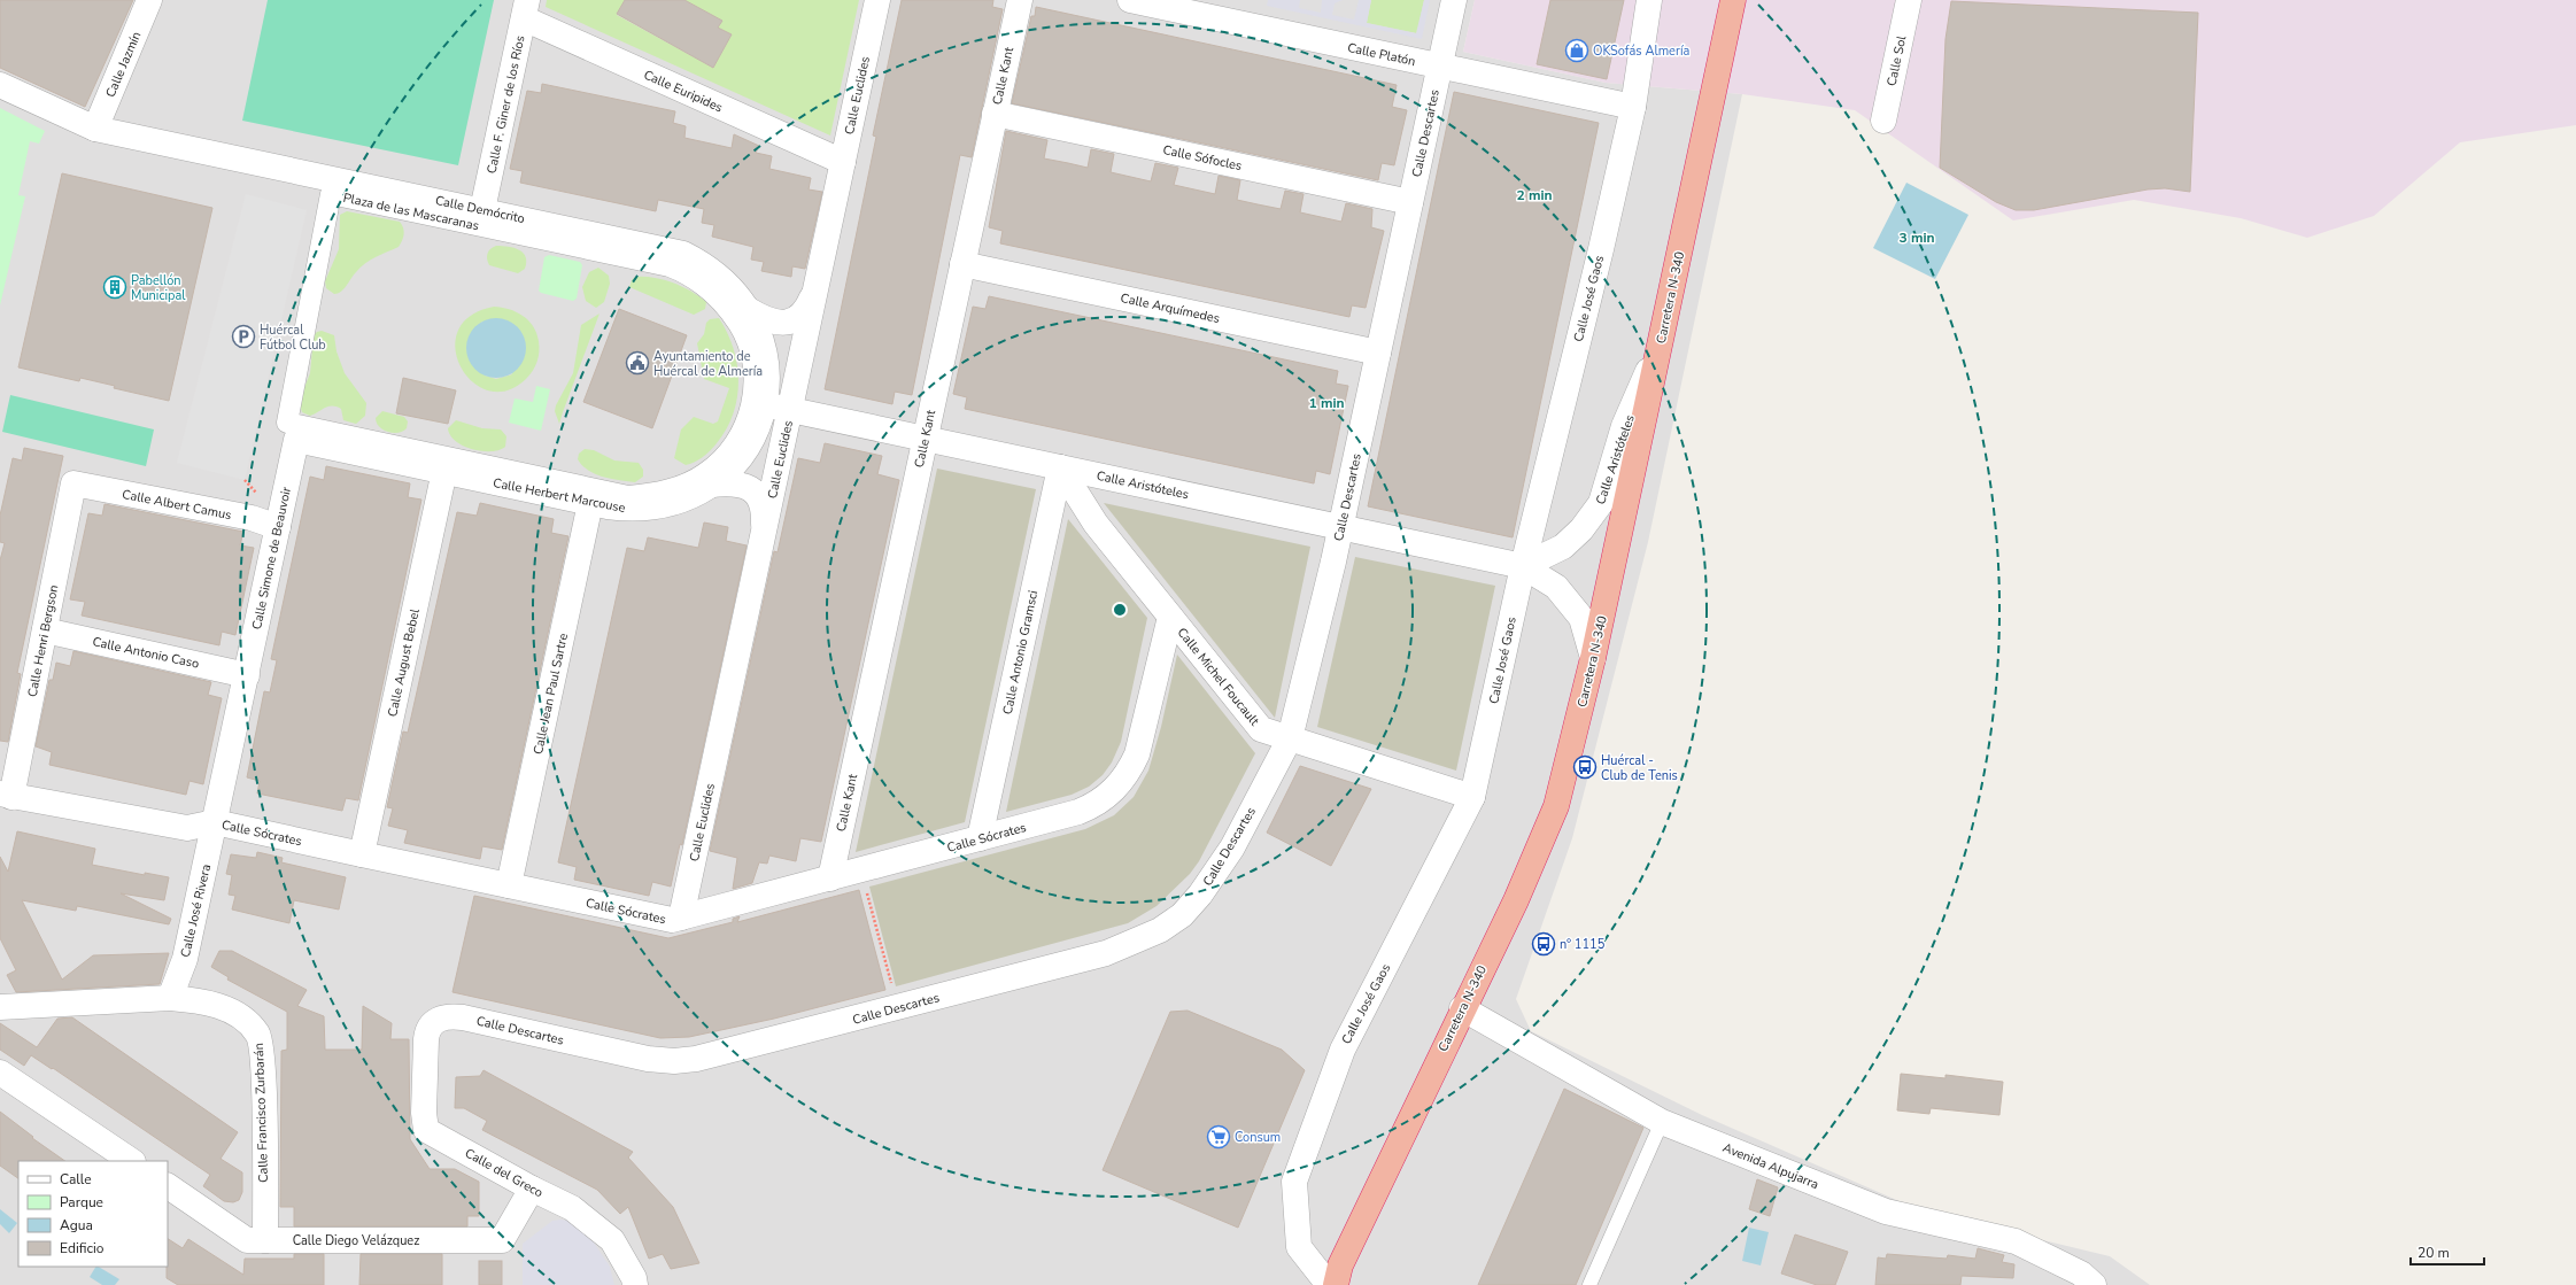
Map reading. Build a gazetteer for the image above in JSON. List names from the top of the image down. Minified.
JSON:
{"streets":{"highway":["Carretera N-340"],"street":["Calle Platón","Calle Sol","Calle Jazmín","Calle Kant","Calle Euripides","Calle Euclides","Calle F. Giner de los Ríos","Calle Descartes","Calle Sófocles","Calle Demócrito","Plaza de las Mascaranas","Calle José Gaos","Calle Arquímedes","Calle Aristóteles","Calle Herbert Marcouse","Calle Albert Camus","Calle Simone de Beauvoir","Calle Henri Bergson","Calle Antonio Caso","Calle Antonio Gramsci","Calle August Bebel","Calle Michel Foucault","Calle Jean Paul Sartre","Calle Sócrates","Calle José Rivera","Calle Francisco Zurbarán","Avenida Alpujarra","Calle del Greco","Calle Diego Velázquez"]},"crossings":[["Calle Platón","Calle Descartes"],["Calle Platón","Calle José Gaos"],["Calle Jazmín","Calle Demócrito"],["Calle Kant","Calle Sófocles"],["Calle Kant","Calle Arquímedes"],["Calle Kant","Calle Aristóteles"],["Calle Kant","Calle Sócrates"],["Calle Euripides","Calle Euclides"],["Calle Euripides","Calle F. Giner de los Ríos"],["Calle Euclides","Calle Aristóteles"],["Calle Euclides","Calle Sócrates"],["Calle F. Giner de los Ríos","Calle Demócrito"],["Calle Descartes","Calle Sófocles"],["Calle Descartes","Calle Arquímedes"],["Calle Descartes","Calle Aristóteles"],["Calle Descartes","Calle Michel Foucault"],["Calle Descartes","Calle del Greco"],["Calle Demócrito","Calle Aristóteles"],["Calle Demócrito","Calle Herbert Marcouse"],["Carretera N-340","Calle Aristóteles"],["Carretera N-340","Avenida Alpujarra"],["Calle José Gaos","Calle Aristóteles"],["Calle José Gaos","Calle Michel Foucault"],["Calle Aristóteles","Calle Herbert Marcouse"],["Calle Aristóteles","Calle Antonio Gramsci"],["Calle Aristóteles","Calle Michel Foucault"],["Calle Herbert Marcouse","Calle Simone de Beauvoir"],["Calle Herbert Marcouse","Calle August Bebel"],["Calle Herbert Marcouse","Calle Jean Paul Sartre"],["Calle Albert Camus","Calle Simone de Beauvoir"],["Calle Albert Camus","Calle Henri Bergson"],["Calle Simone de Beauvoir","Calle Antonio Caso"],["Calle Simone de Beauvoir","Calle August Bebel"],["Calle Simone de Beauvoir","Calle Sócrates"],["Calle Simone de Beauvoir","Calle José Rivera"],["Calle Henri Bergson","Calle Antonio Caso"],["Calle Henri Bergson","Calle Sócrates"],["Calle Antonio Gramsci","Calle Michel Foucault"],["Calle Antonio Gramsci","Calle Sócrates"],["Calle August Bebel","Calle Sócrates"],["Calle Michel Foucault","Calle Sócrates"],["Calle Jean Paul Sartre","Calle Sócrates"],["Calle Sócrates","Calle José Rivera"],["Calle José Rivera","Calle Francisco Zurbarán"],["Calle Francisco Zurbarán","Calle Diego Velázquez"],["Calle del Greco","Calle Diego Velázquez"]],"places":{"shop":["OKSofás Almería"],"building":["Pabellón Municipal"],"parking":["Huércal Fútbol Club"],"public building":["Ayuntamiento de Huércal de Almería"],"bus stop":["Huércal - Club de Tenis","n° 1115"],"supermarket":["Consum"]},"legend":["Calle","Parque","Agua","Edificio"],"scale_bar":"20 m","rings":["2 min","3 min","1 min"]}
